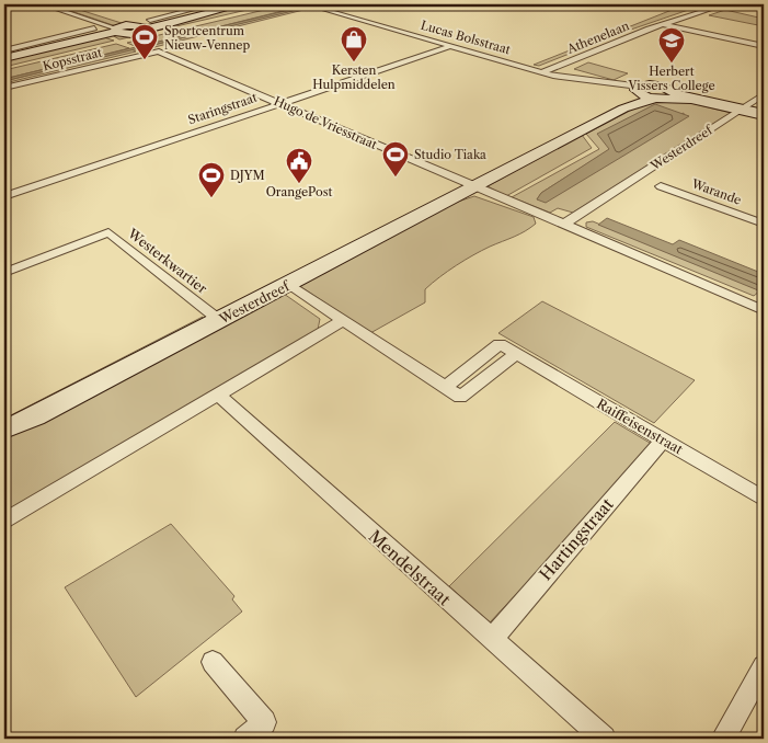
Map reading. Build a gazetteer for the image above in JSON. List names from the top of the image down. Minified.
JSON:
{"streets":{"street":["Lucas Bolsstraat","Athenelaan","Kopsstraat","Staringstraat","Hugo de Vriesstraat","Westerdreef","Warande","Westerkwartier","Raiffeisenstraat","Hartingstraat","Mendelstraat"]},"crossings":[["Lucas Bolsstraat","Athenelaan"],["Lucas Bolsstraat","Staringstraat"],["Lucas Bolsstraat","Westerdreef"],["Kopsstraat","Hugo de Vriesstraat"],["Staringstraat","Hugo de Vriesstraat"],["Hugo de Vriesstraat","Westerdreef"],["Westerdreef","Westerkwartier"],["Westerdreef","Raiffeisenstraat"],["Raiffeisenstraat","Hartingstraat"],["Hartingstraat","Mendelstraat"]],"places":{"sports":["Sportcentrum Nieuw-Vennep","Studio Tiaka","DJYM"],"shop":["Kersten Hulpmiddelen"],"school or university":["Herbert Vissers College"],"public building":["OrangePost"]}}
